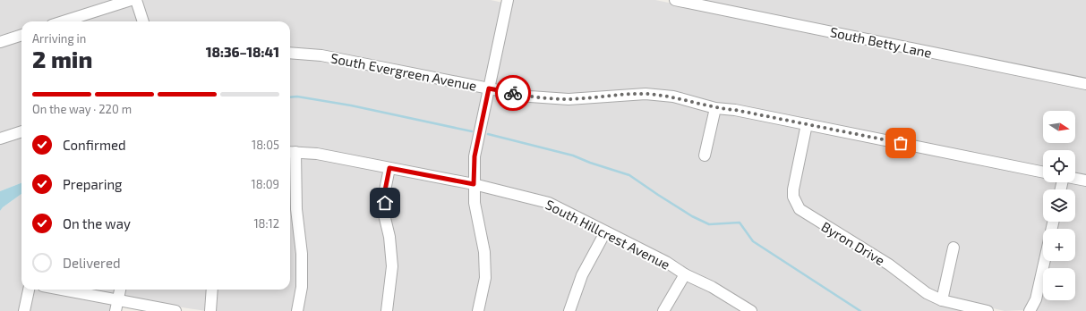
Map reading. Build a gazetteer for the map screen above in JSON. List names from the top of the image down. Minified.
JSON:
{"streets":{"street":["South Betty Lane","South Evergreen Avenue","South Hillcrest Avenue","Byron Drive"]},"crossings":[["South Evergreen Avenue","Byron Drive"]],"north":"right","page":{"heading":["2 min","Arriving in","18:36–18:41"],"bar":"On the way · 220 m","map_buttons":["+","−"],"list":[["Confirmed","18:05"],["Preparing","18:09"],["On the way","18:12"],"Delivered"]}}
